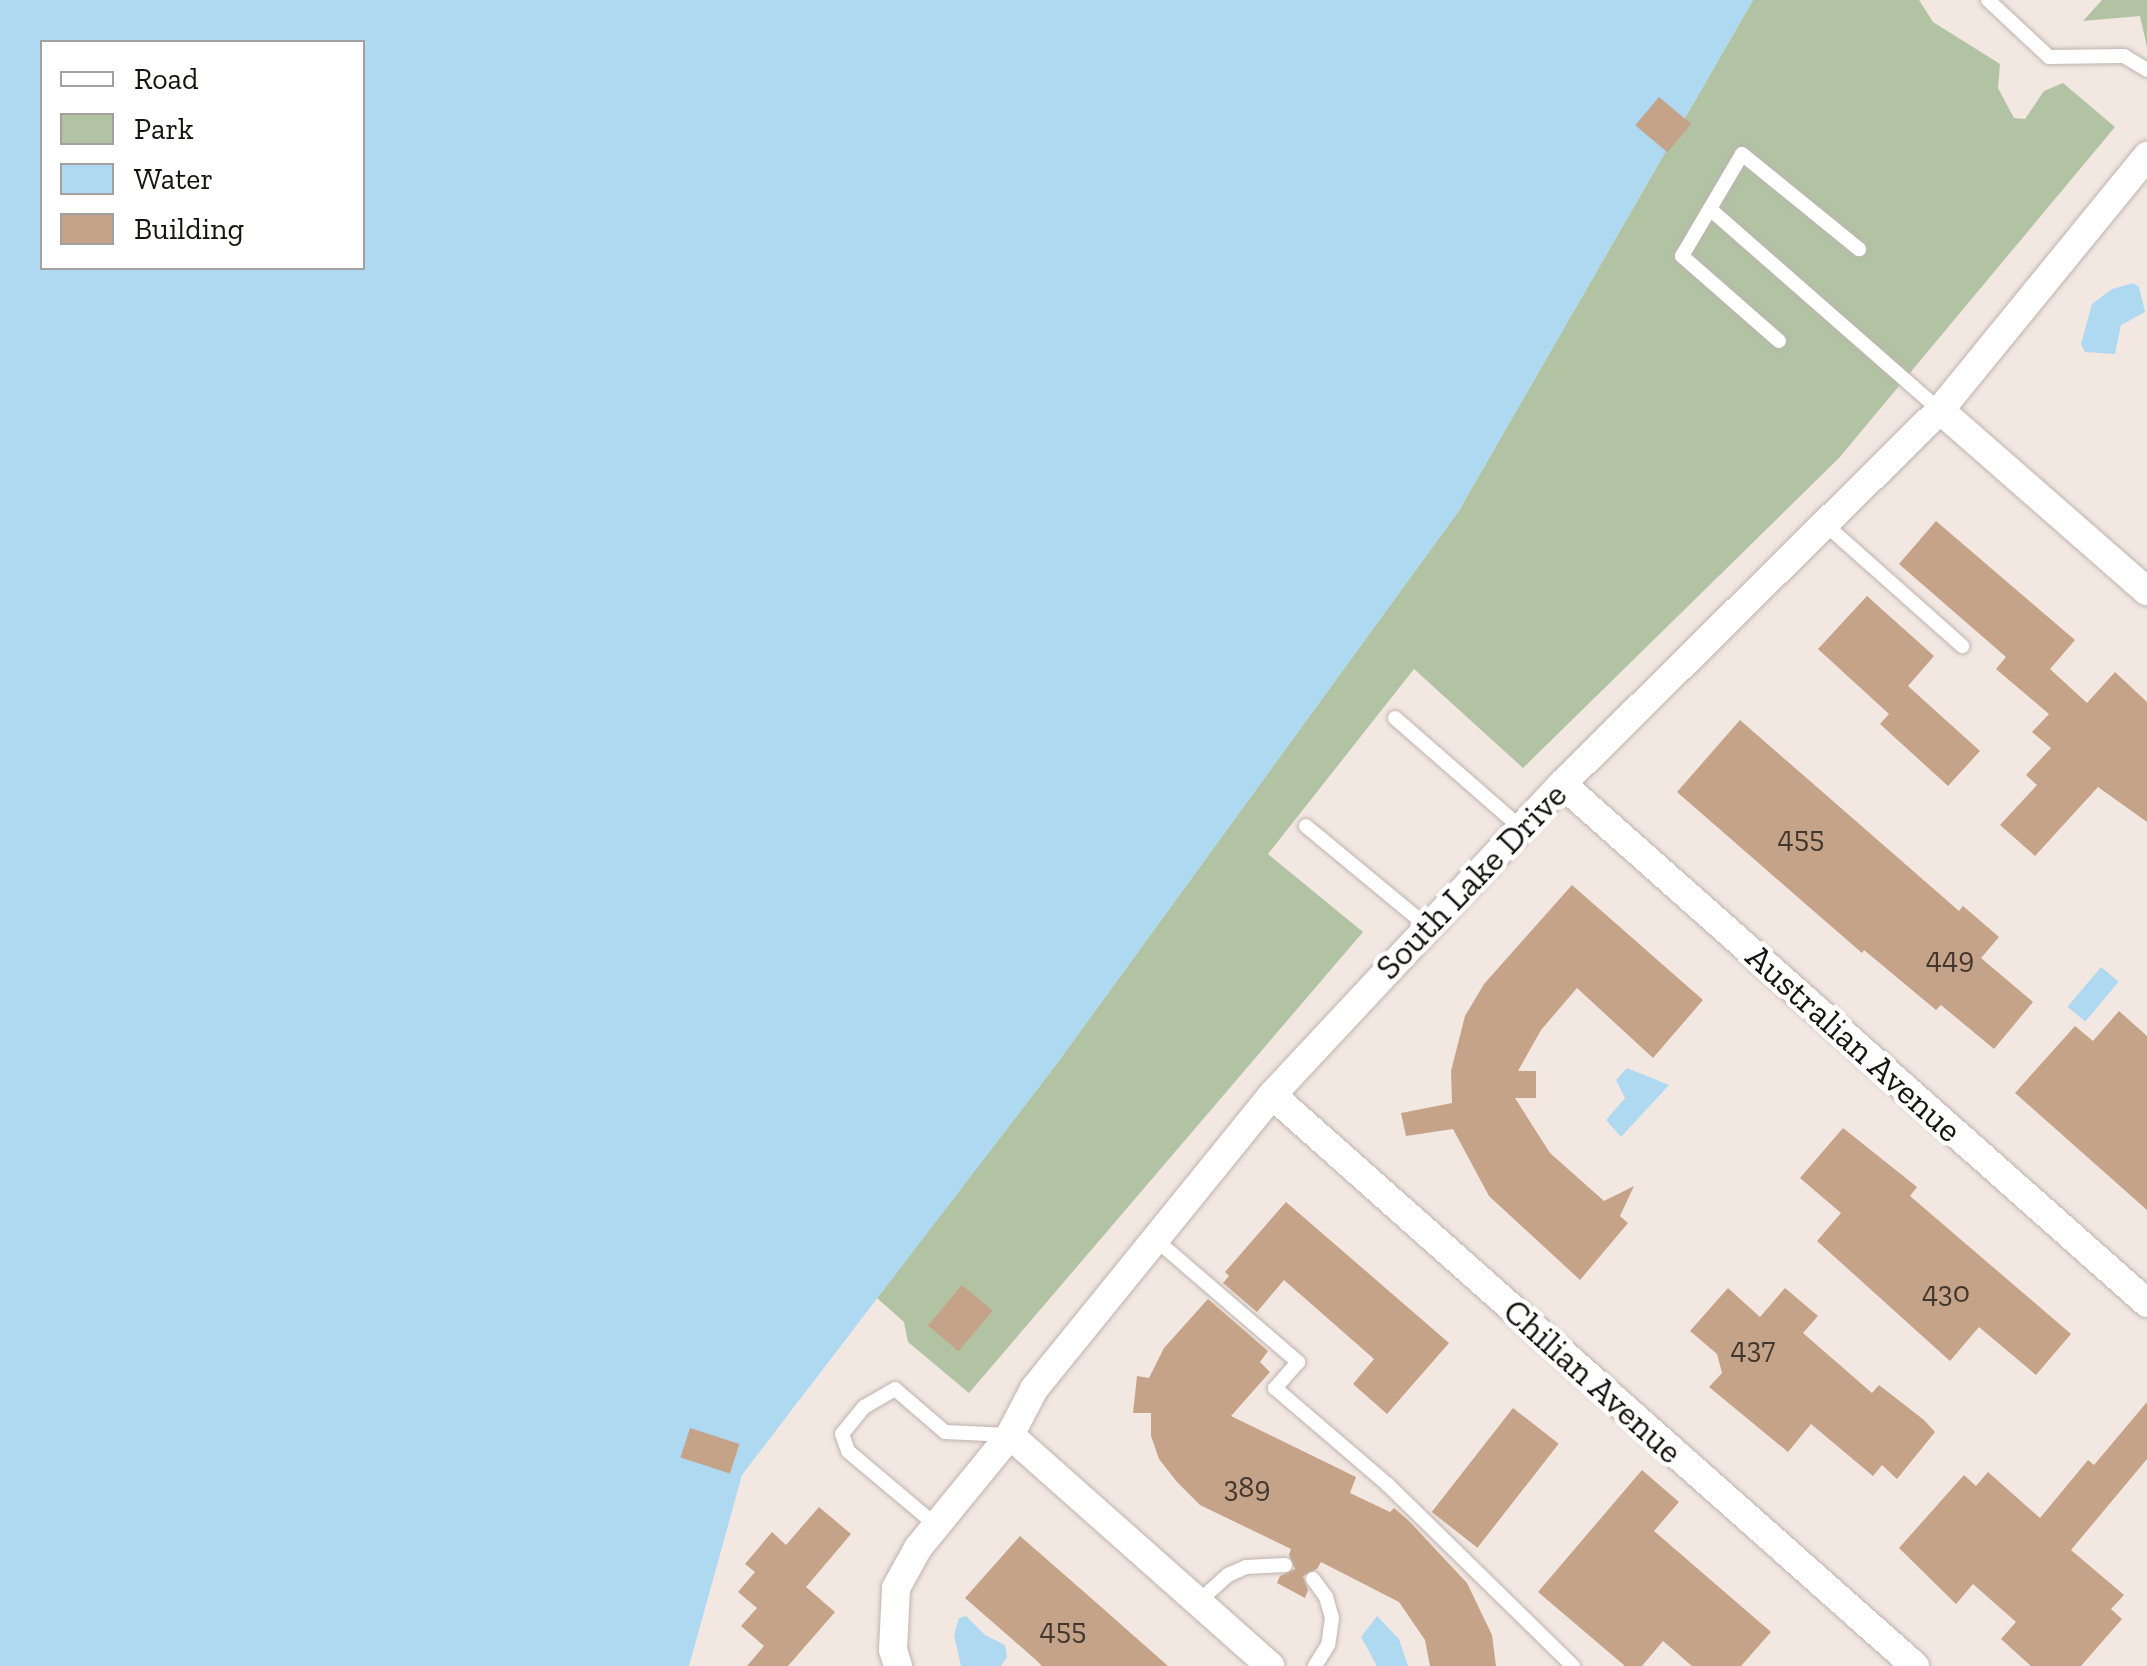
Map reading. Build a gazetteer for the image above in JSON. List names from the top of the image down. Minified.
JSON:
{"streets":{"street":["South Lake Drive","Australian Avenue","Chilian Avenue"]},"crossings":[["South Lake Drive","Australian Avenue"],["South Lake Drive","Chilian Avenue"]],"house_numbers":["455","449","430","437","389","455"],"legend":["Road","Park","Water","Building"]}
